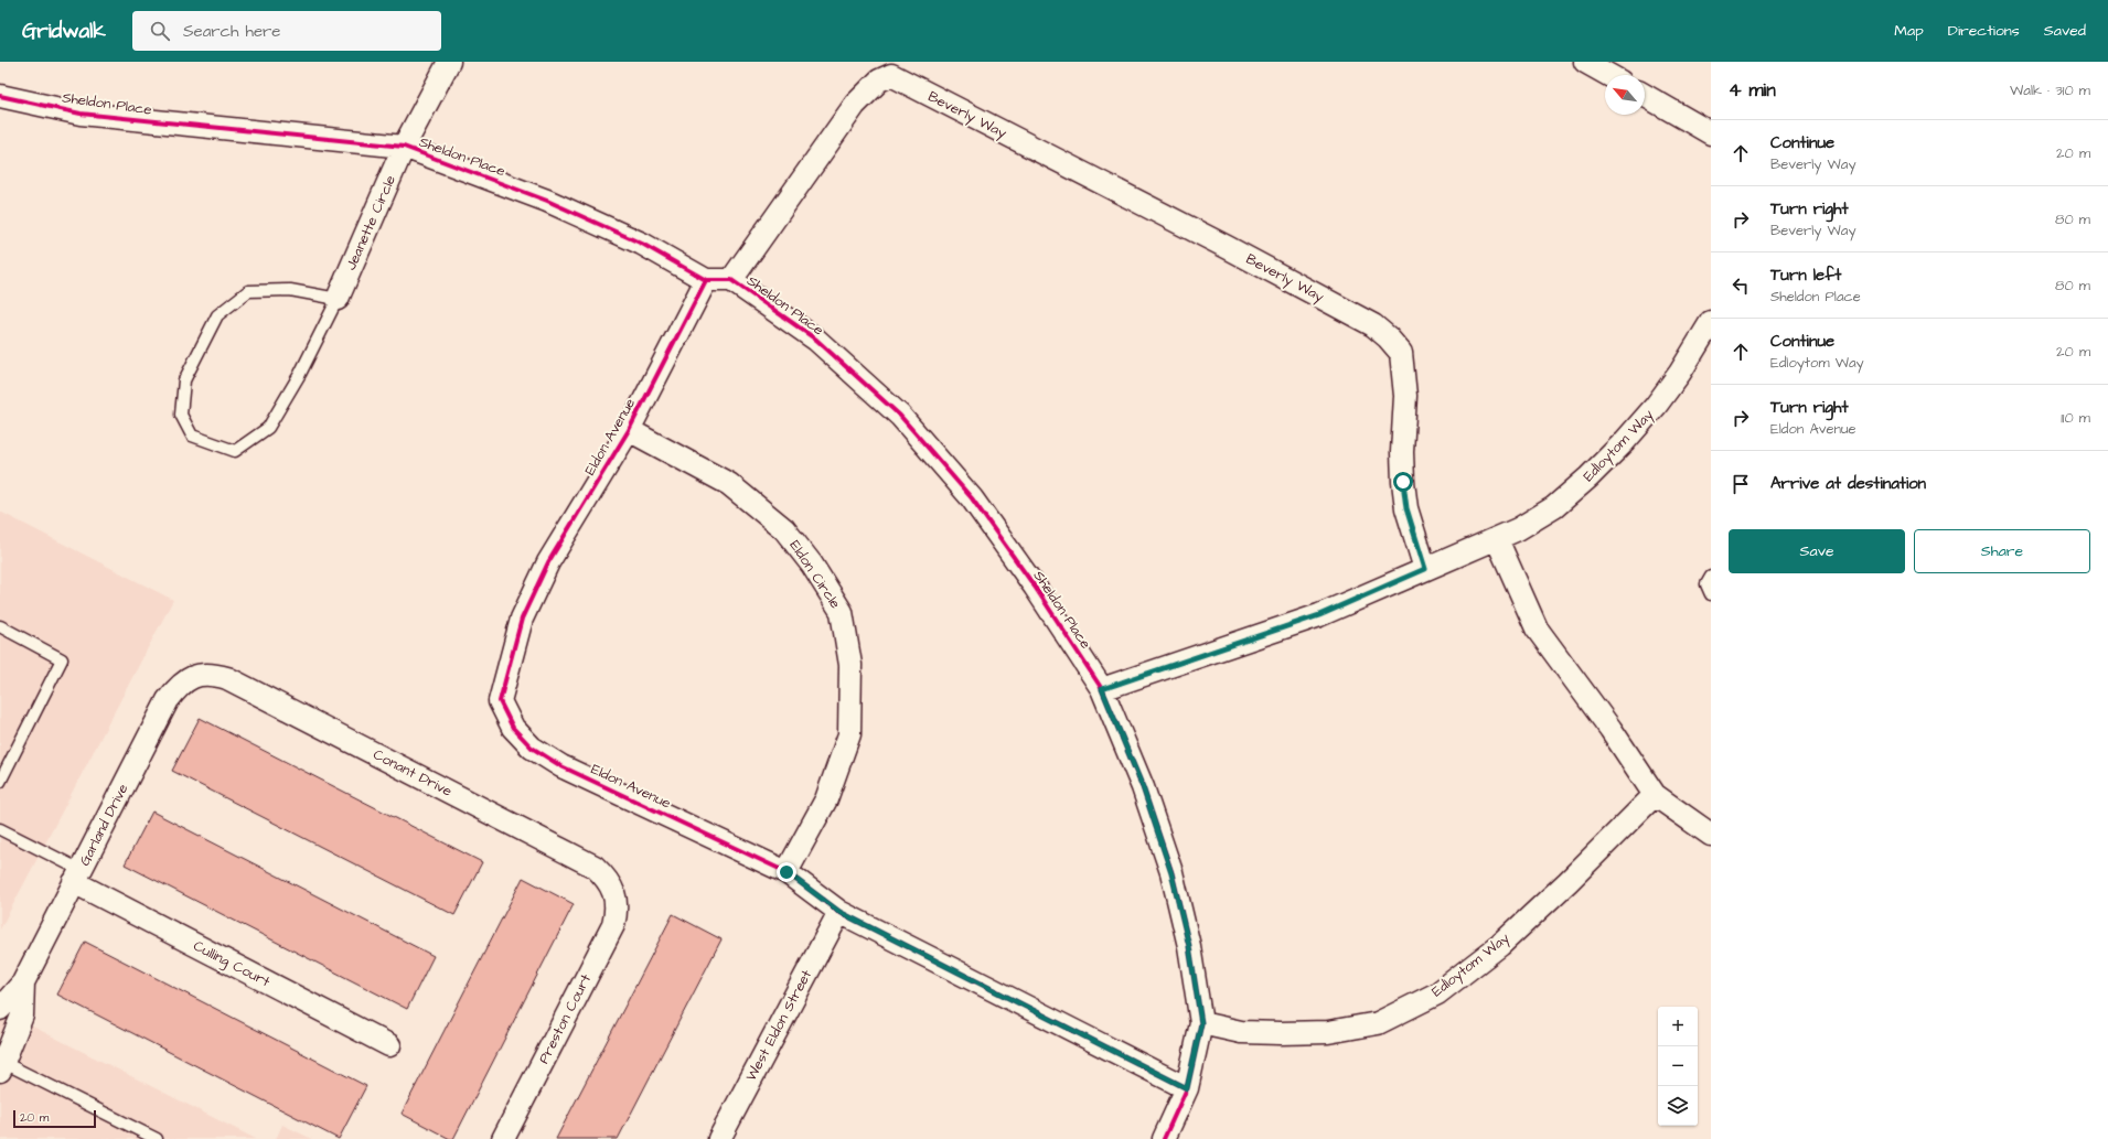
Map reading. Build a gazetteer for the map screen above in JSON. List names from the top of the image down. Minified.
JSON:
{"streets":{"street":["Sheldon Place","Beverly Way","Jeanette Circle","Eldon Avenue","Edloytom Way","Eldon Circle","Conant Drive","Garland Drive","Culling Court","Preston Court","West Eldon Street"]},"crossings":[["Sheldon Place","Beverly Way"],["Sheldon Place","Jeanette Circle"],["Sheldon Place","Eldon Avenue"],["Sheldon Place","Edloytom Way"],["Beverly Way","Edloytom Way"],["Eldon Avenue","Eldon Circle"],["Eldon Avenue","West Eldon Street"],["Conant Drive","Garland Drive"],["Conant Drive","Preston Court"],["Garland Drive","Culling Court"]],"scale_bar":"20 m","north":"top left","page":{"header":"Gridwalk","search":"Search here","nav":["Map","Directions","Saved"],"heading":["4 min","Walk · 310 m"],"list":[["Continue","Beverly Way","20 m"],["Turn right","Beverly Way","80 m"],["Turn left","Sheldon Place","80 m"],["Continue","Edloytom Way","20 m"],["Turn right","Eldon Avenue","110 m"],"Arrive at destination"],"buttons":["Save","Share"],"map_buttons":["+","−"],"scale":"20 m"}}
